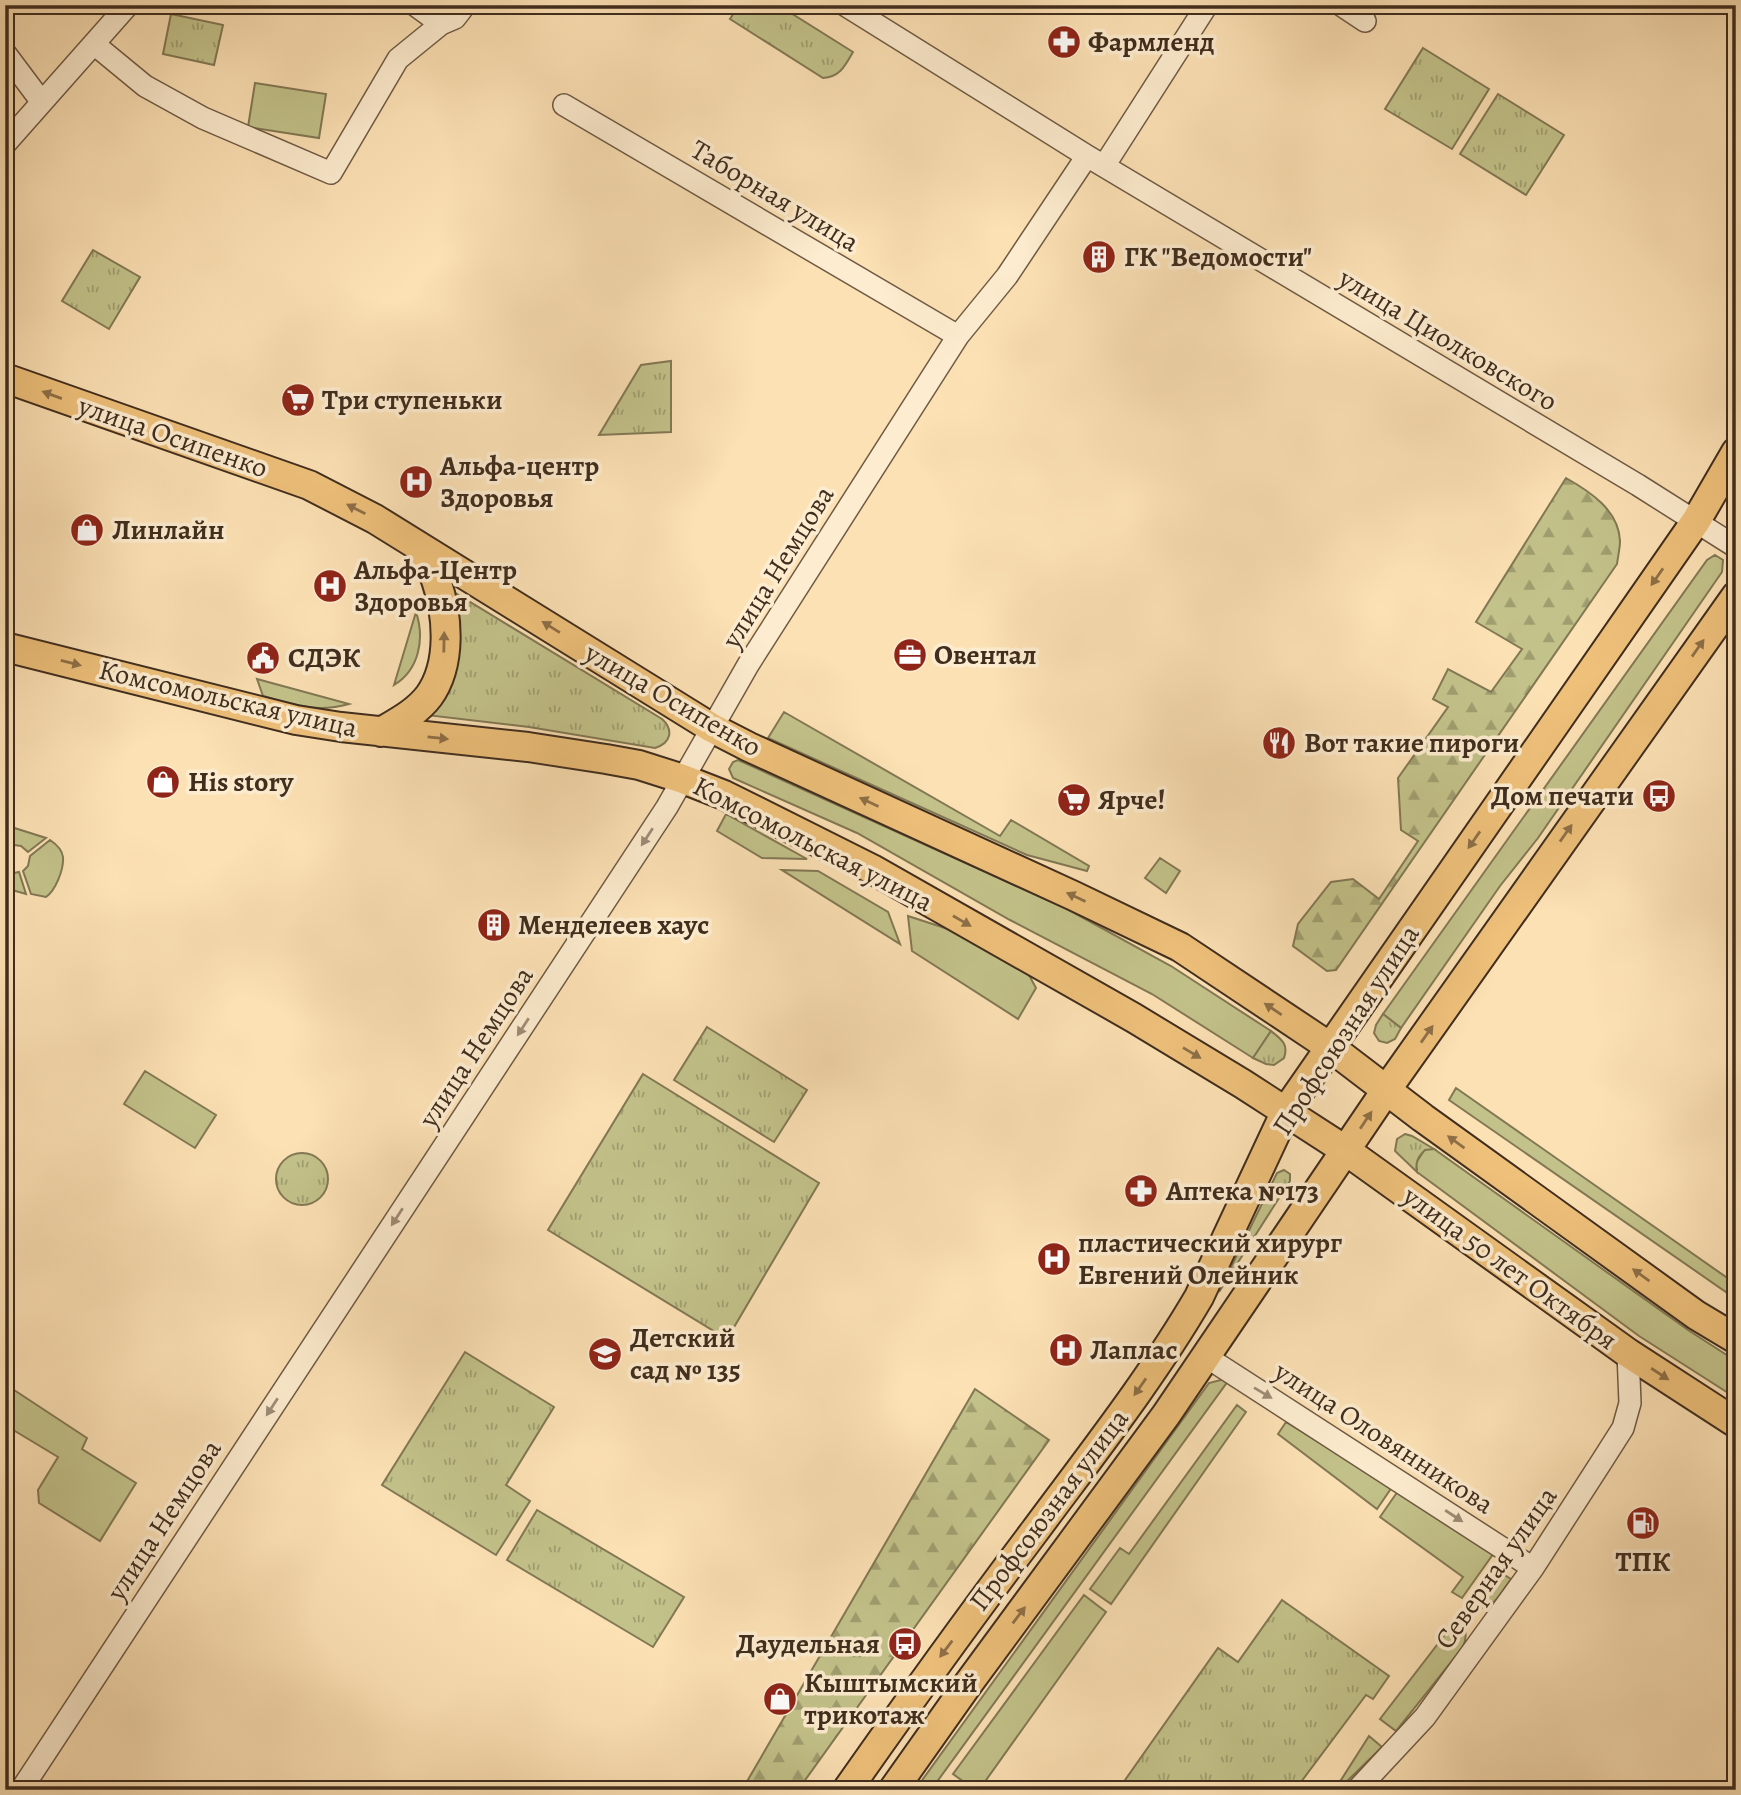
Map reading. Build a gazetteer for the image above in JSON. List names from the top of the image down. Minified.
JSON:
{"streets":{"main road":["улица Осипенко","Комсомольская улица","Профсоюзная улица","улица 50 лет Октября"],"street":["Таборная улица","улица Циолковского","улица Немцова","улица Оловянникова","Северная улица"]},"crossings":[["Таборная улица","улица Немцова"],["улица Циолковского","улица Немцова"],["улица Циолковского","Профсоюзная улица"],["улица Осипенко","улица Немцова"],["улица Осипенко","Профсоюзная улица"],["улица Немцова","Комсомольская улица"],["Комсомольская улица","Профсоюзная улица"],["Комсомольская улица","улица 50 лет Октября"],["Профсоюзная улица","улица 50 лет Октября"],["Профсоюзная улица","улица Оловянникова"],["улица 50 лет Октября","Северная улица"],["улица Оловянникова","Северная улица"]],"one_way":["улица Осипенко","улица Немцова","Комсомольская улица","улица Оловянникова"],"places":{"pharmacy":["Фармленд","Аптека №173"],"building":["ГК \"Ведомости\"","Менделеев хаус"],"supermarket":["Три ступеньки","Ярче!"],"hospital":["Альфа-центр Здоровья","Альфа-Центр Здоровья","пластический хирург Евгений Олейник","Лаплас"],"shop":["Линлайн","His story","Кыштымский трикотаж"],"office":["Овентал"],"public building":["СДЭК"],"restaurant":["Вот такие пироги"],"bus stop":["Дом печати","Даудельная"],"school or university":["Детский сад № 135"],"fuel station":["ТПК"]}}
